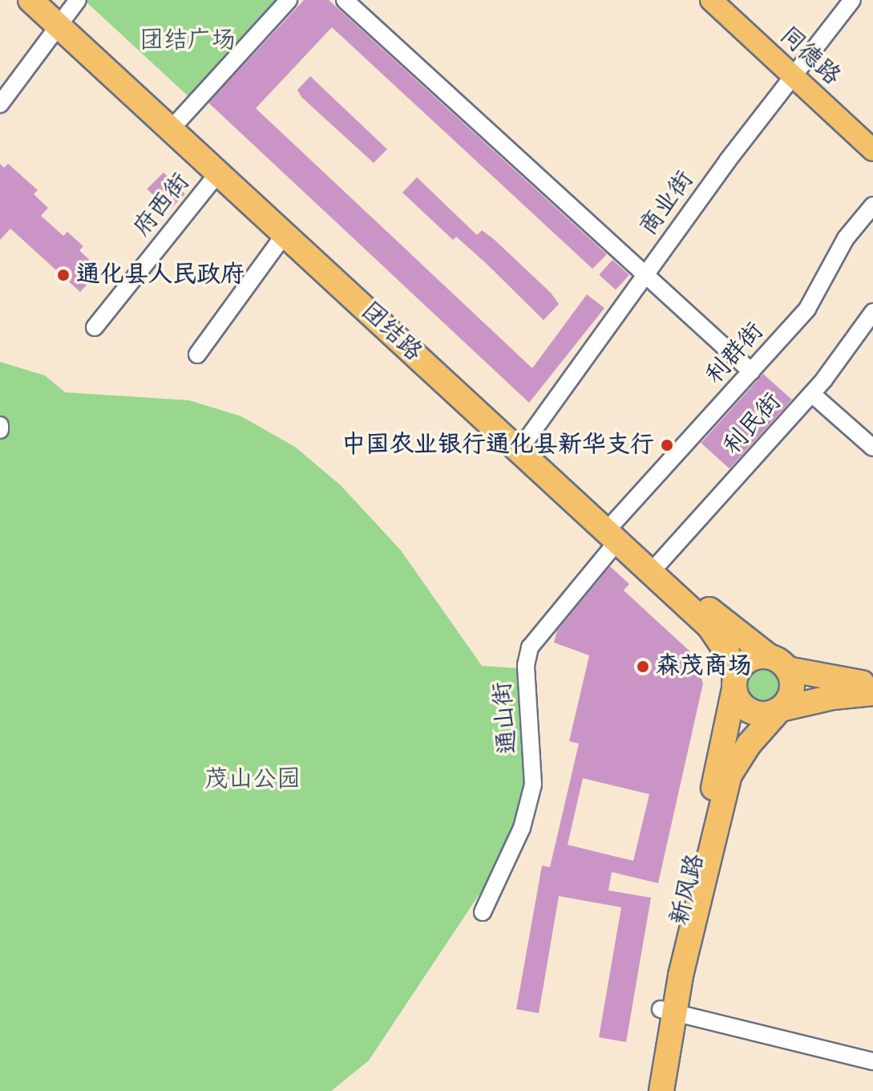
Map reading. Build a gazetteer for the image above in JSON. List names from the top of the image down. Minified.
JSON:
{"streets":{"highway":["团结路","新风路"],"main road":["同德路"],"street":["商业街","府西街","利群街","利民街","通山街"]},"crossings":[["同德路","商业街"],["商业街","团结路"],["府西街","团结路"],["团结路","利群街"],["团结路","利民街"],["团结路","通山街"],["团结路","新风路"],["利群街","通山街"]],"parks":["团结广场","茂山公园"],"places":["通化县人民政府","中国农业银行通化县新华支行","森茂商场"]}
